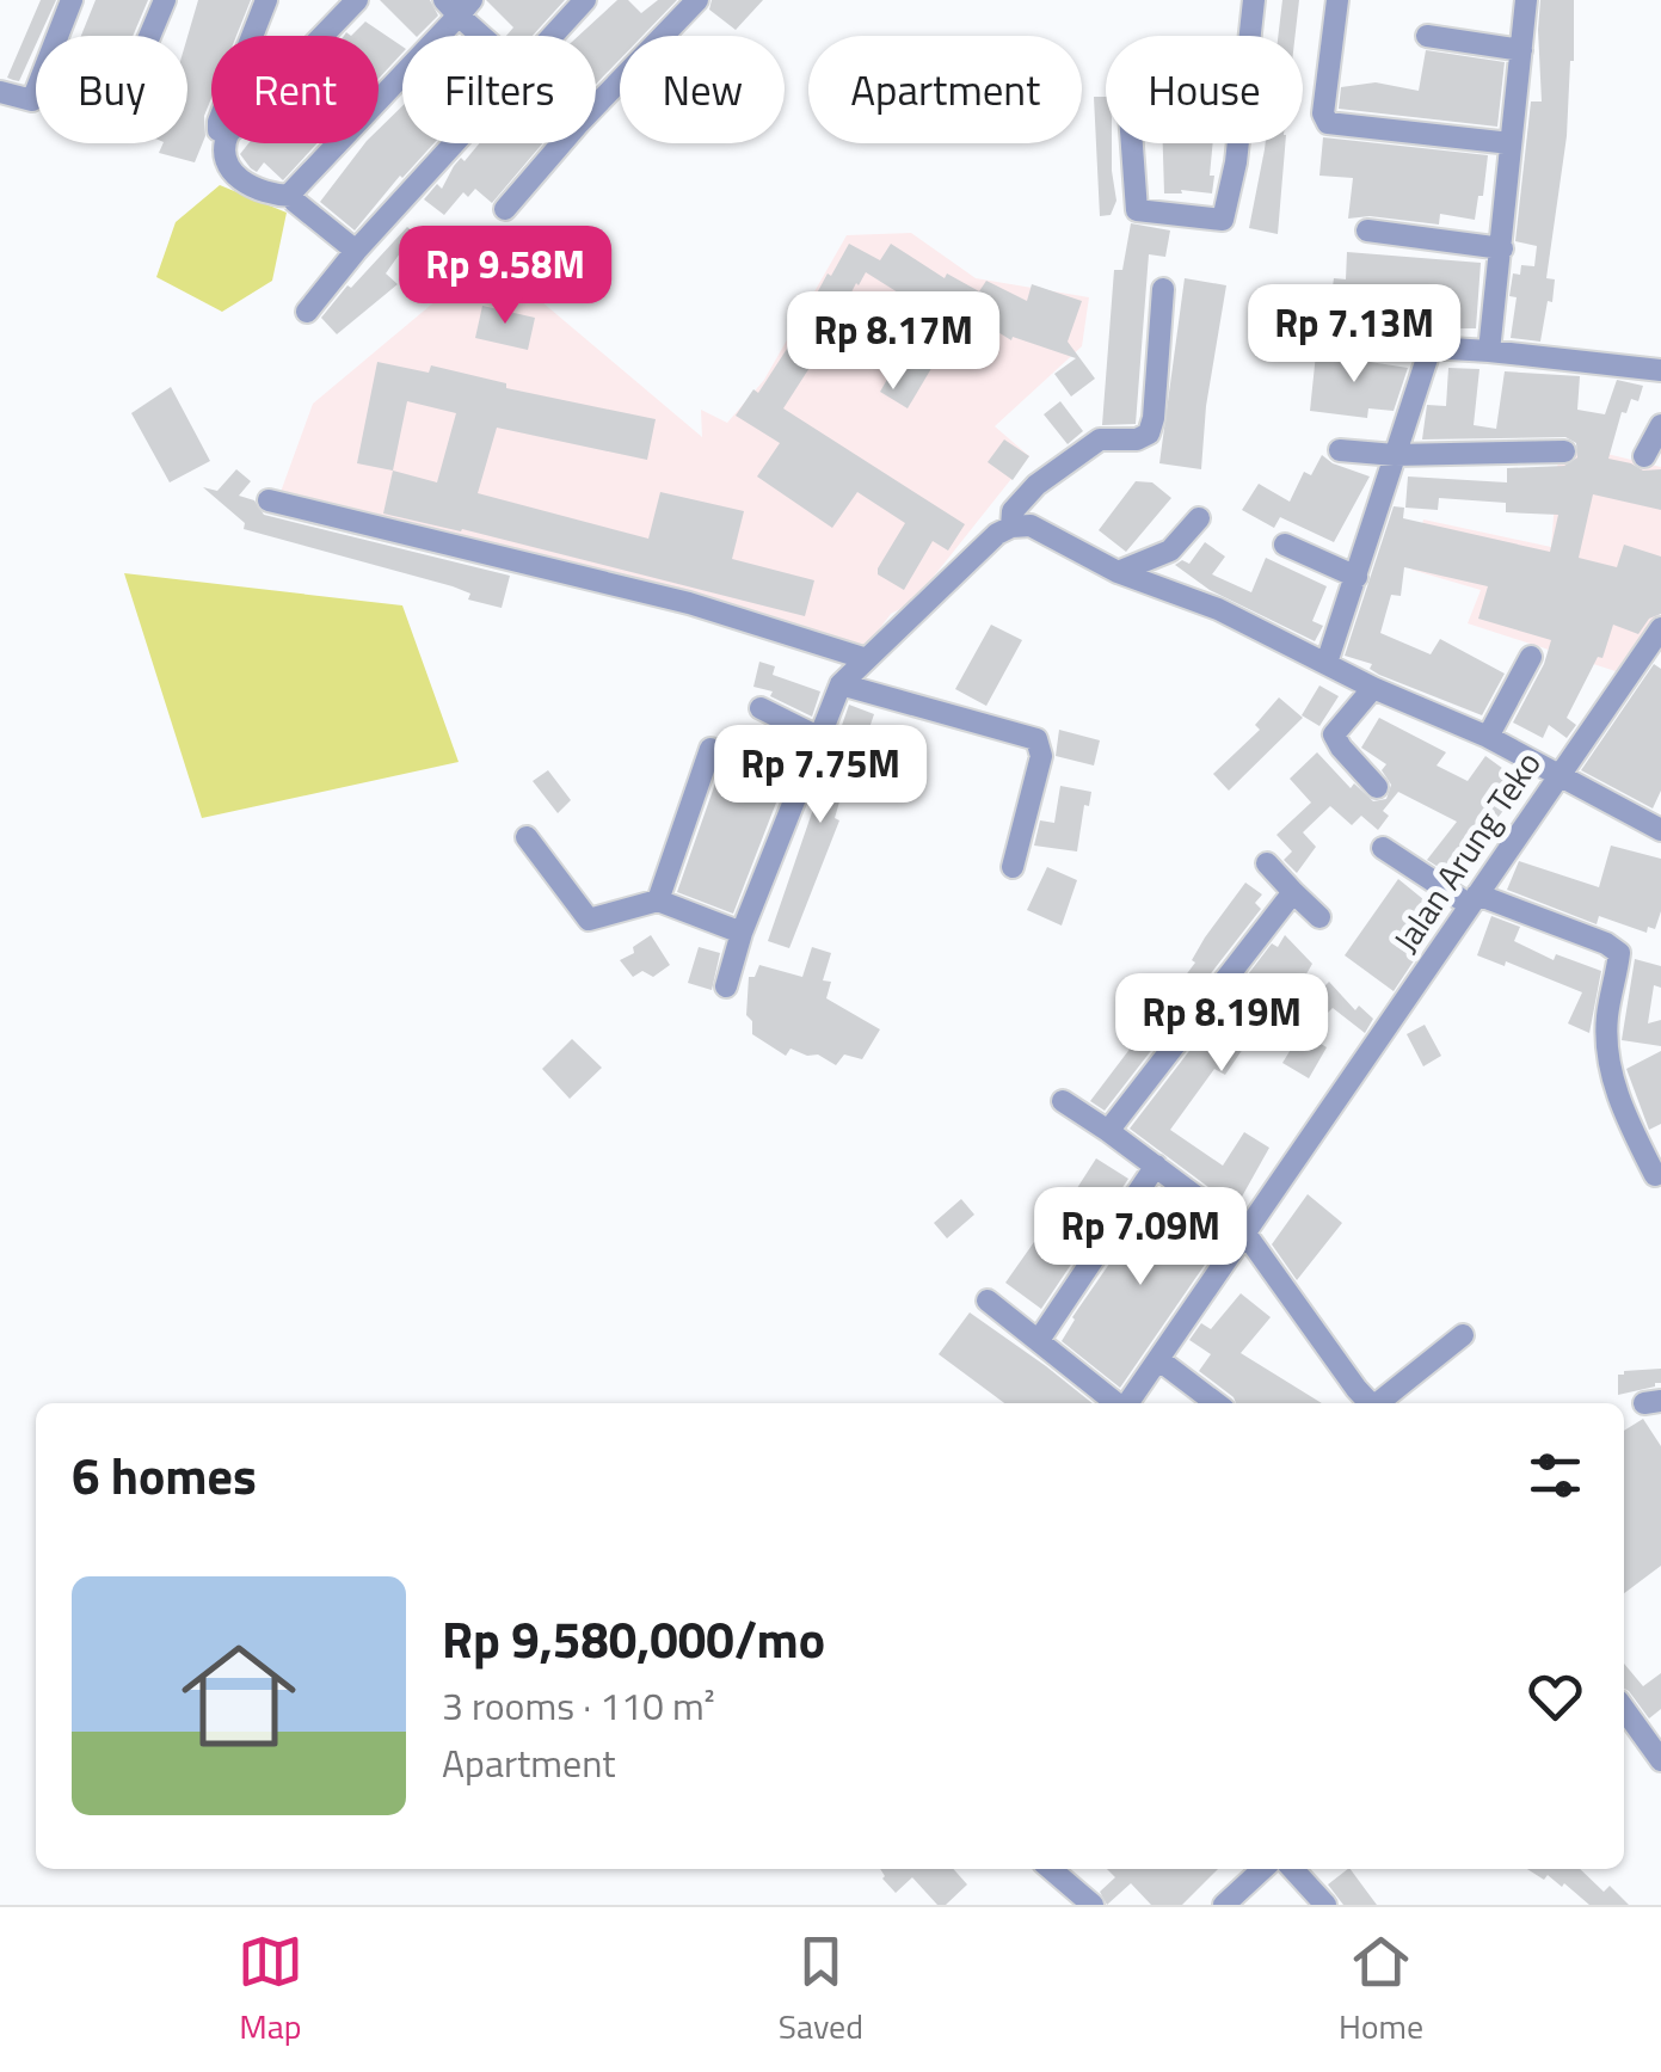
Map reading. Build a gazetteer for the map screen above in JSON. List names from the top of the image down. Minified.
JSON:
{"streets":{"street":["Jalan Arung Teko"]},"page":{"chip":["Buy","Rent","Filters","New","Apartment","House"],"price":["Rp 9.58M","Rp 7.13M","Rp 8.17M","Rp 7.75M","Rp 8.19M","Rp 7.09M"],"heading":"6 homes","list":[{"name":"Rp 9,580,000/mo","note":"3 rooms · 110 m² · Apartment"}],"tabs":["Map","Saved","Home"]}}
